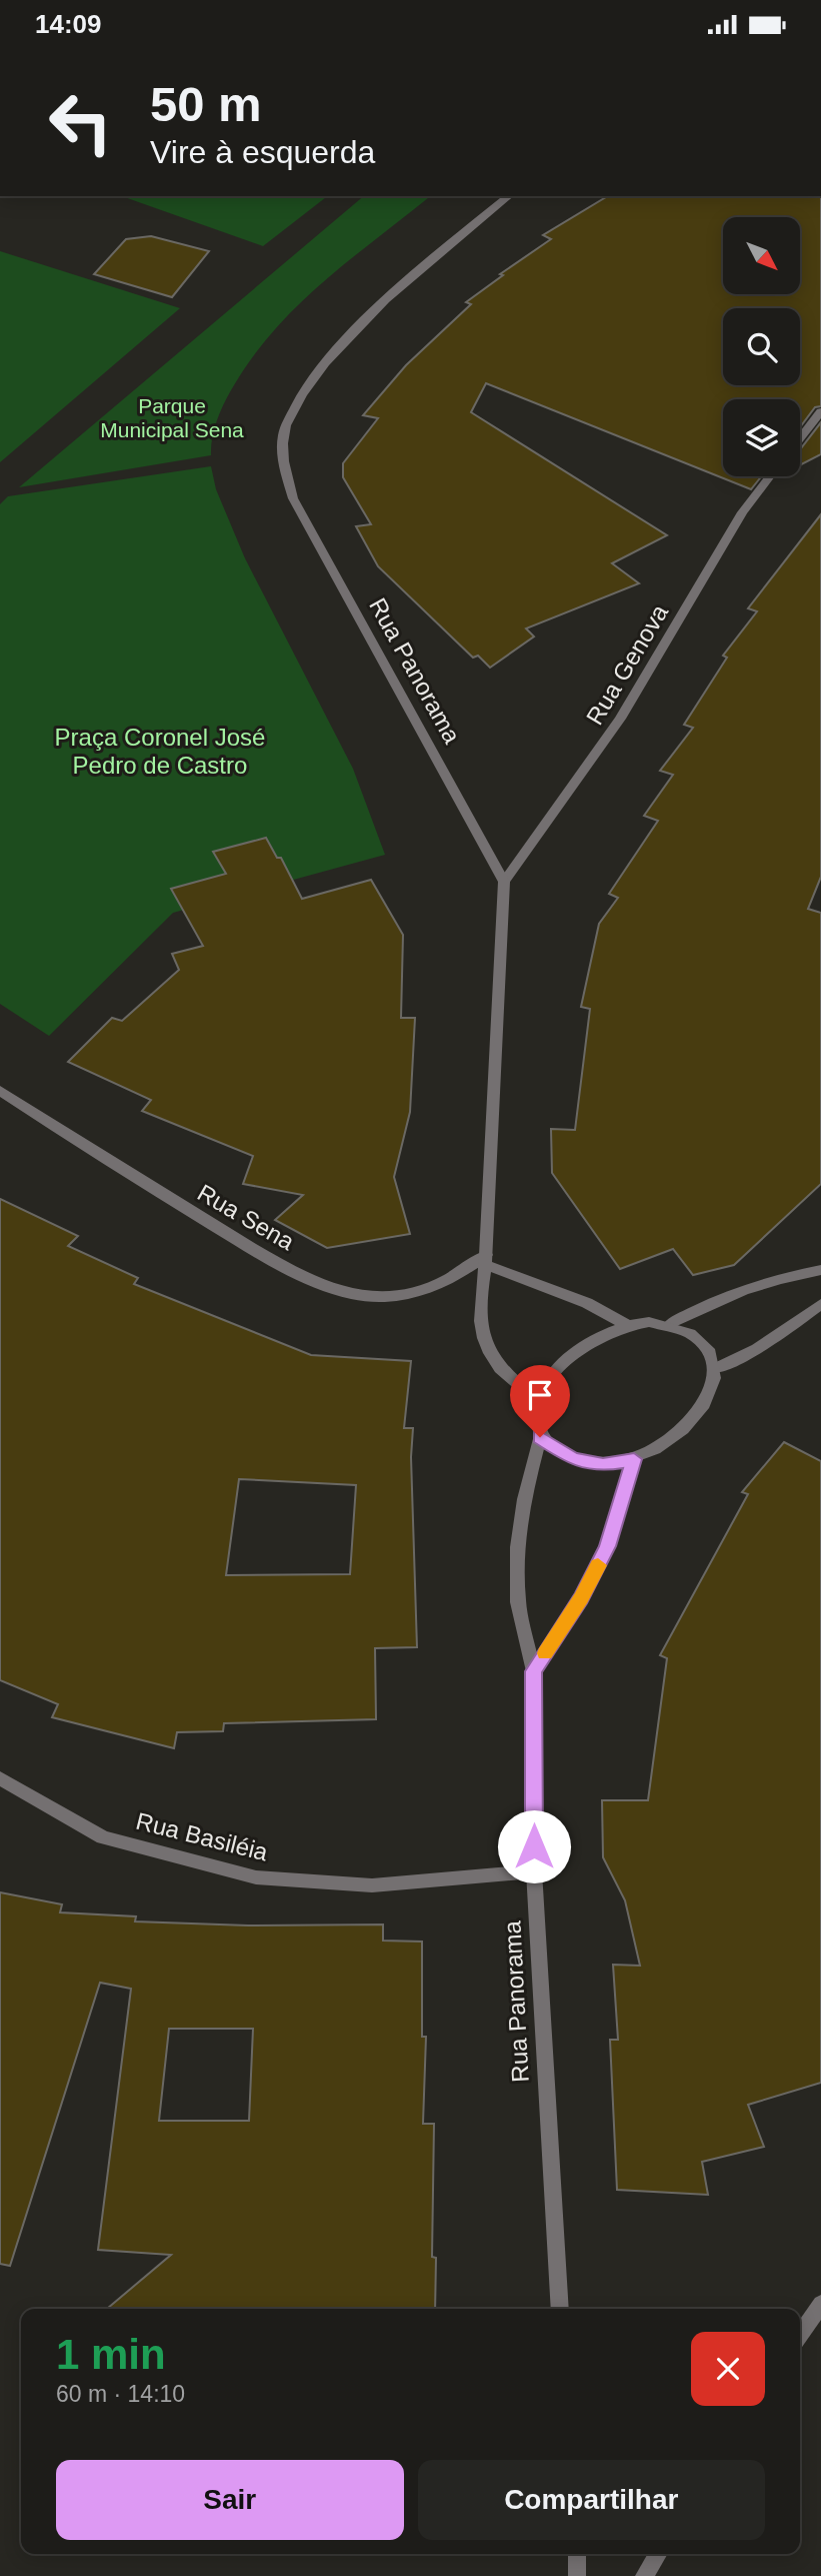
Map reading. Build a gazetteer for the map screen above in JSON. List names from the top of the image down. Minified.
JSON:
{"streets":{"street":["Rua Genova","Rua Panorama","Rua Sena","Rua Basiléia"]},"crossings":[["Rua Genova","Rua Panorama"],["Rua Panorama","Rua Basiléia"]],"parks":["Parque Municipal Sena","Praça Coronel José Pedro de Castro"],"north":"bottom right","page":{"status":"14:09","turn":["50 m","Vire à esquerda"],"heading":["1 min","60 m · 14:10"],"buttons":["Sair","Compartilhar"]}}
